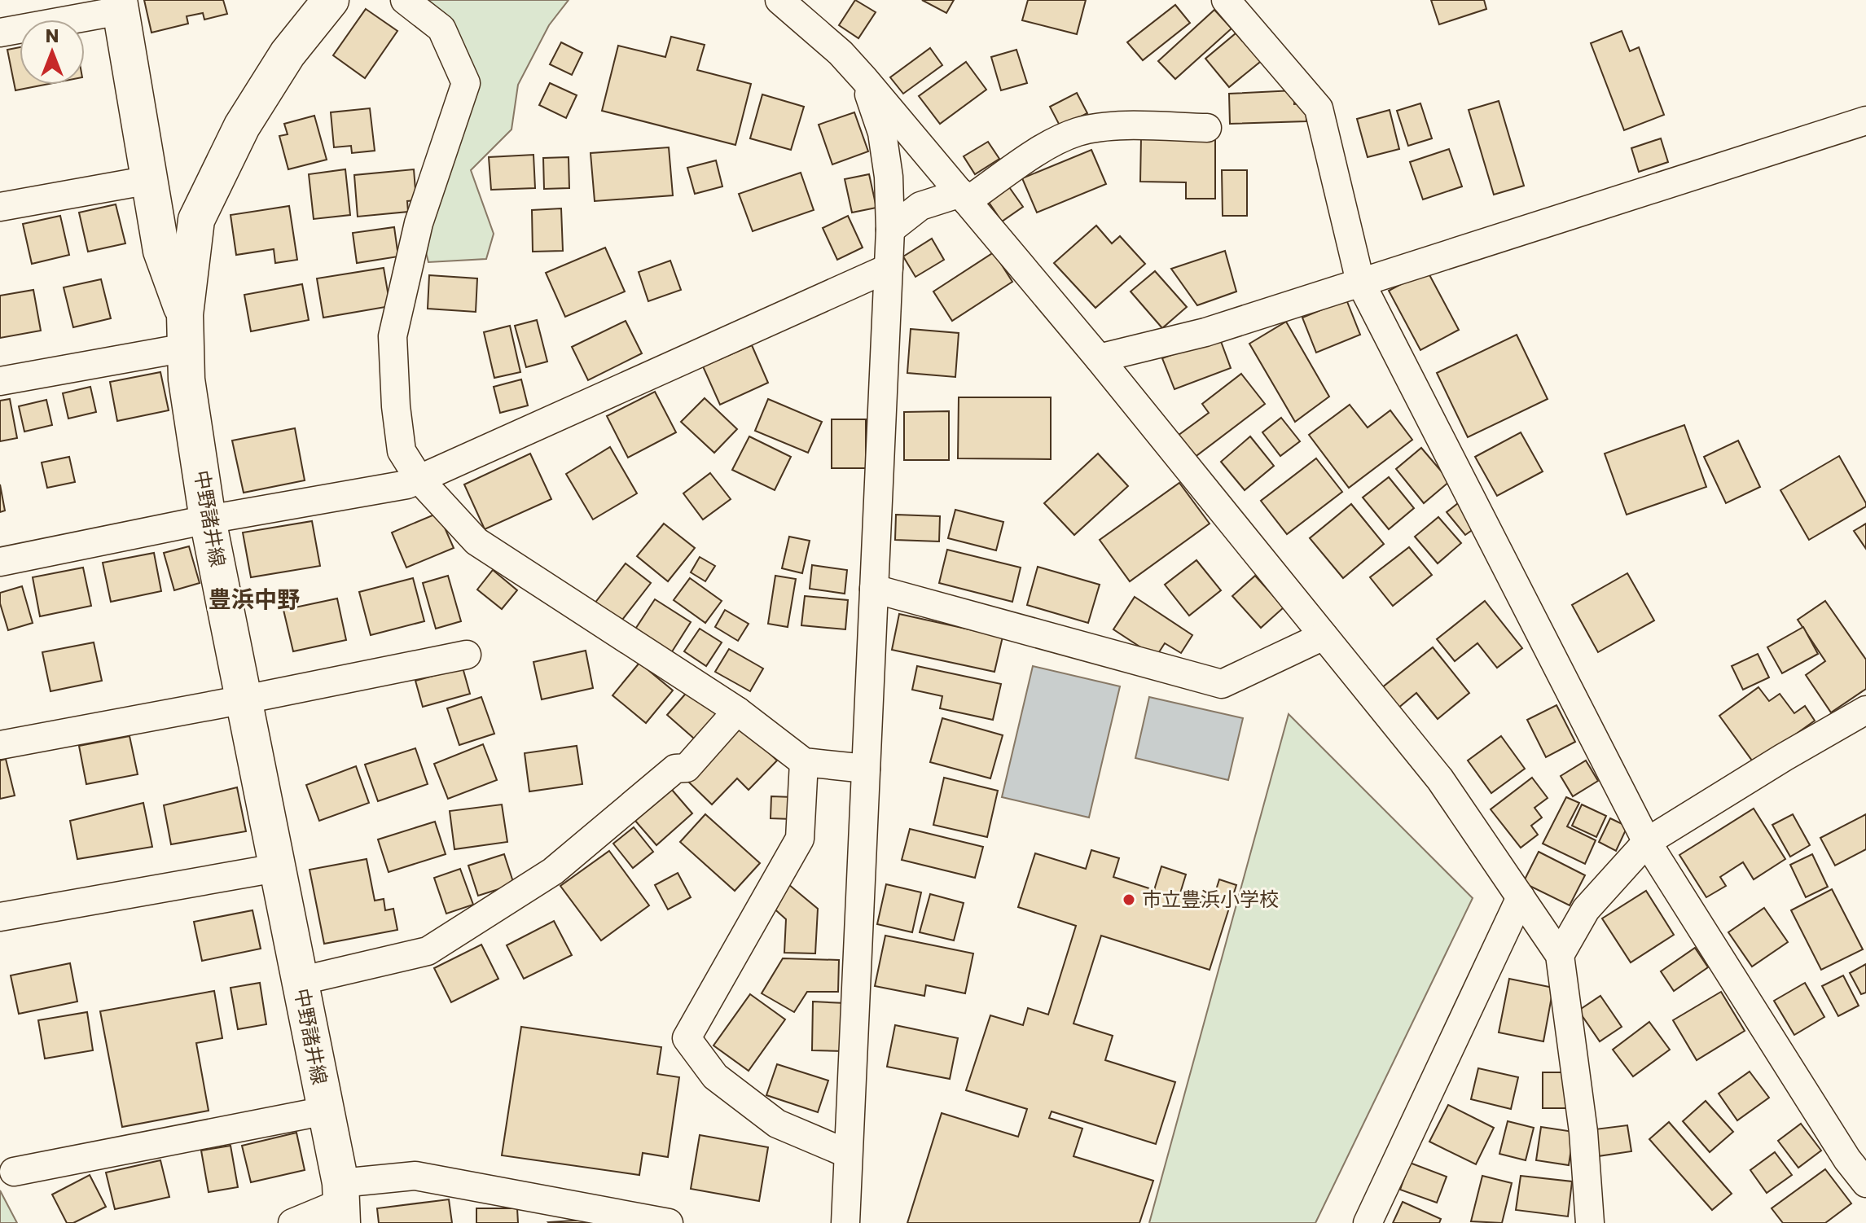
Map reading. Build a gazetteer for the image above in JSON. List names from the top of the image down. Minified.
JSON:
{"streets":{"main road":["中野諸井線"]},"districts":["豊浜中野"],"places":["市立豊浜小学校"],"north":"top"}
